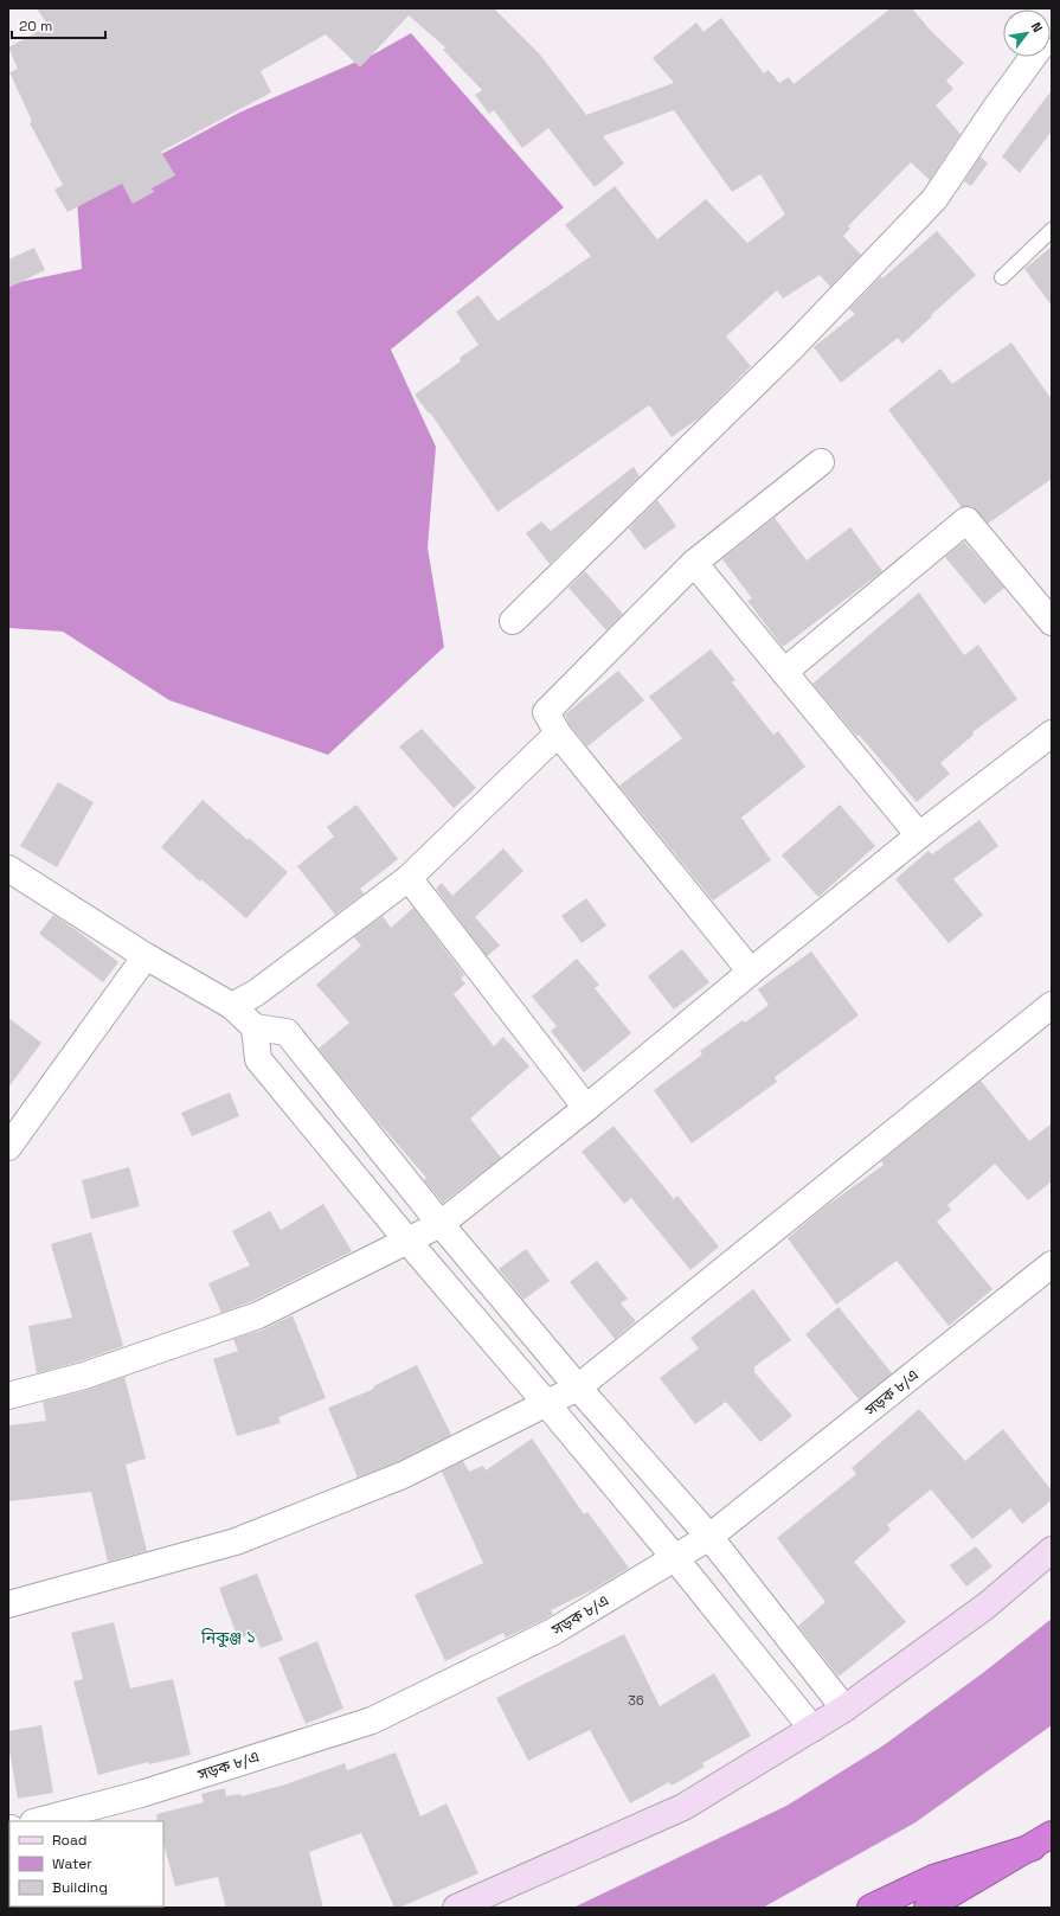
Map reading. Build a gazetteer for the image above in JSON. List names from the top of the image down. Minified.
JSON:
{"streets":{"street":["সড়ক ৮/এ"]},"districts":["নিকুঞ্জ ১"],"house_numbers":["36"],"legend":["Road","Water","Building"],"scale_bar":"20 m","north":"top right"}
